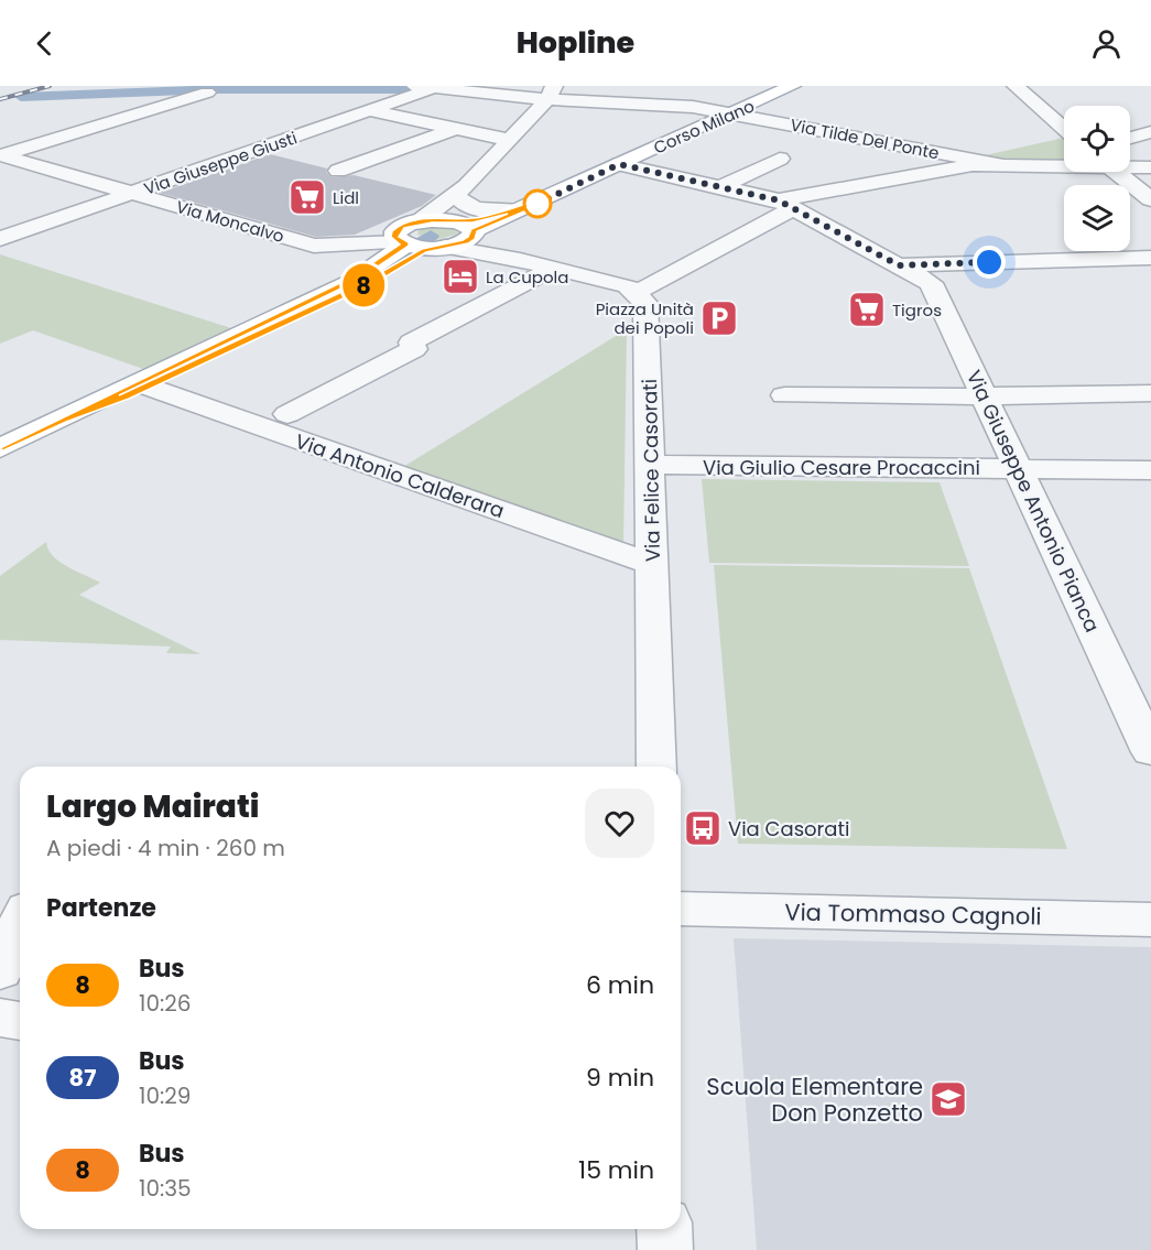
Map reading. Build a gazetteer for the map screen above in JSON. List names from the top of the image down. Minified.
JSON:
{"streets":{"main road":["Corso Milano"],"street":["Via Tilde Del Ponte","Via Giuseppe Giusti","Via Moncalvo","Via Giulio Cesare Procaccini","Via Felice Casorati","Via Antonio Calderara","Via Giuseppe Antonio Pianca","Via Tommaso Cagnoli"]},"crossings":[["Corso Milano","Via Tilde Del Ponte"],["Via Tilde Del Ponte","Via Giuseppe Giusti"],["Via Giuseppe Giusti","Via Moncalvo"],["Via Giulio Cesare Procaccini","Via Felice Casorati"],["Via Giulio Cesare Procaccini","Via Giuseppe Antonio Pianca"],["Via Felice Casorati","Via Antonio Calderara"]],"places":{"supermarket":["Lidl","Tigros"],"hotel":["La Cupola"],"parking":["Piazza Unità dei Popoli"],"bus stop":["Via Casorati"],"school or university":["Scuola Elementare Don Ponzetto"]},"lines":["bus line 8"],"page":{"header":"Hopline","on_map":"8","heading":[["Largo Mairati","A piedi · 4 min · 260 m"],"Partenze"],"list":[{"mark":"8","name":"Bus","note":"10:26","value":"6 min"},{"mark":"87","name":"Bus","note":"10:29","value":"9 min"},{"mark":"8","name":"Bus","note":"10:35","value":"15 min"}]}}
